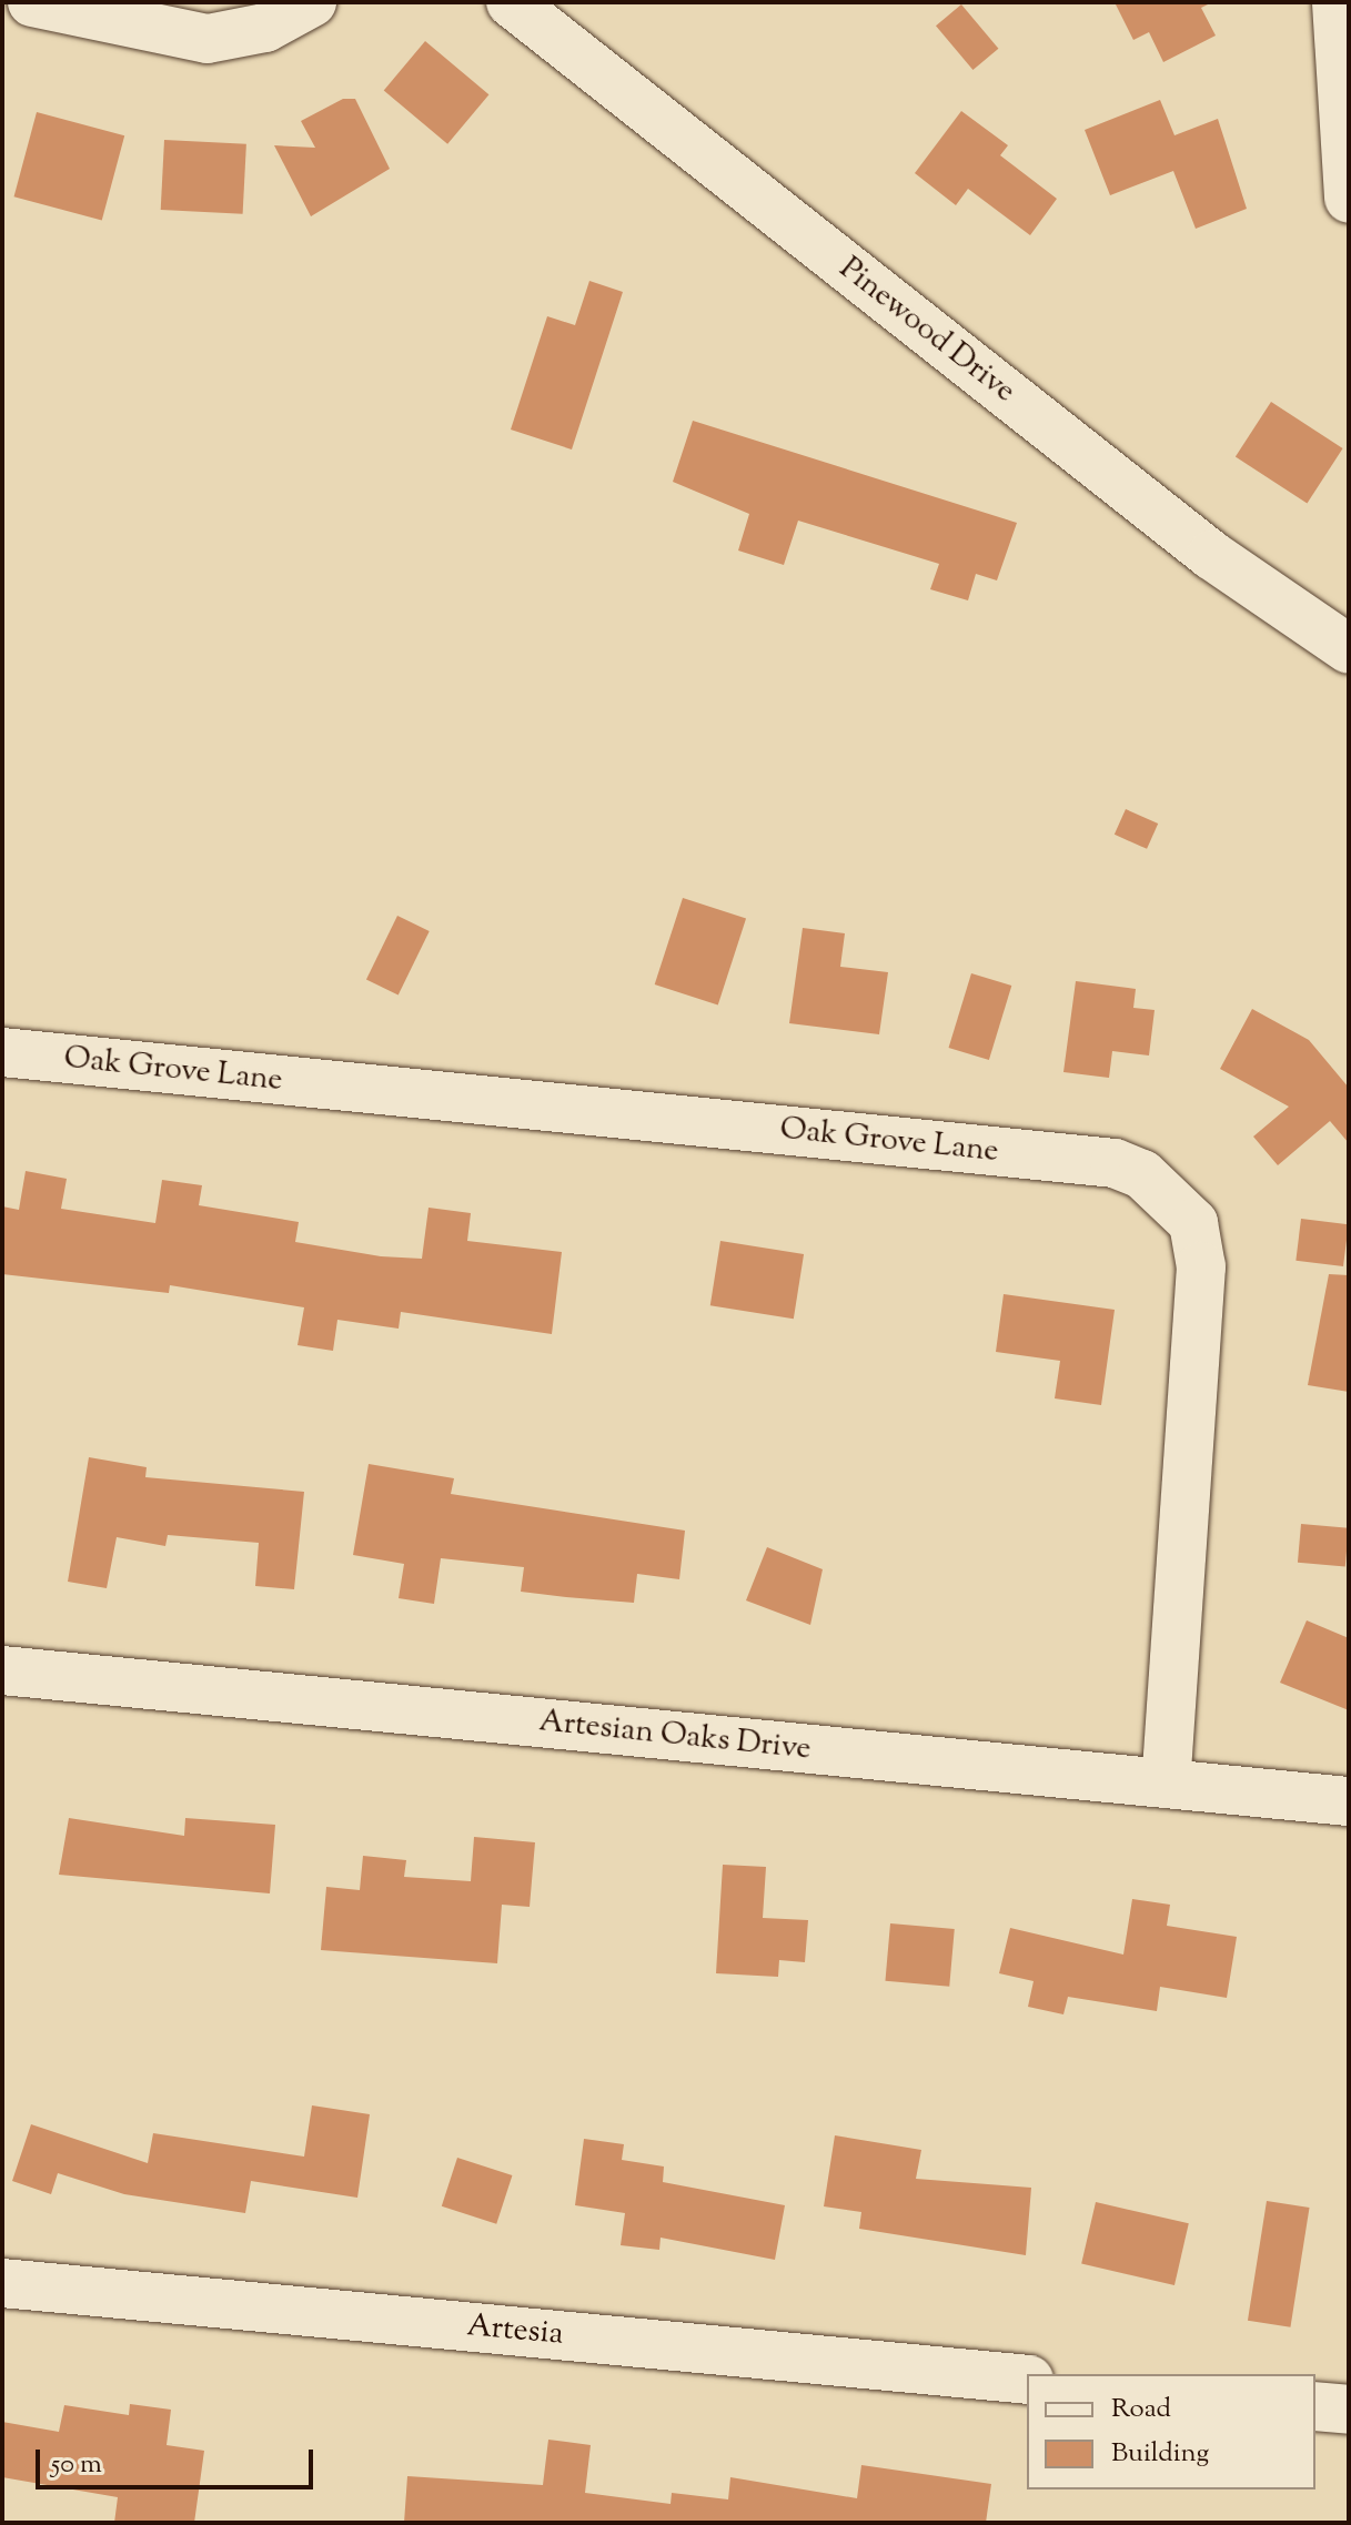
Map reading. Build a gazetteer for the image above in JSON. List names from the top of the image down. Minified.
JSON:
{"streets":{"street":["Pinewood Drive","Oak Grove Lane","Artesian Oaks Drive","Artesia"]},"crossings":[["Oak Grove Lane","Artesian Oaks Drive"]],"legend":["Road","Building"],"scale_bar":"50 m"}
